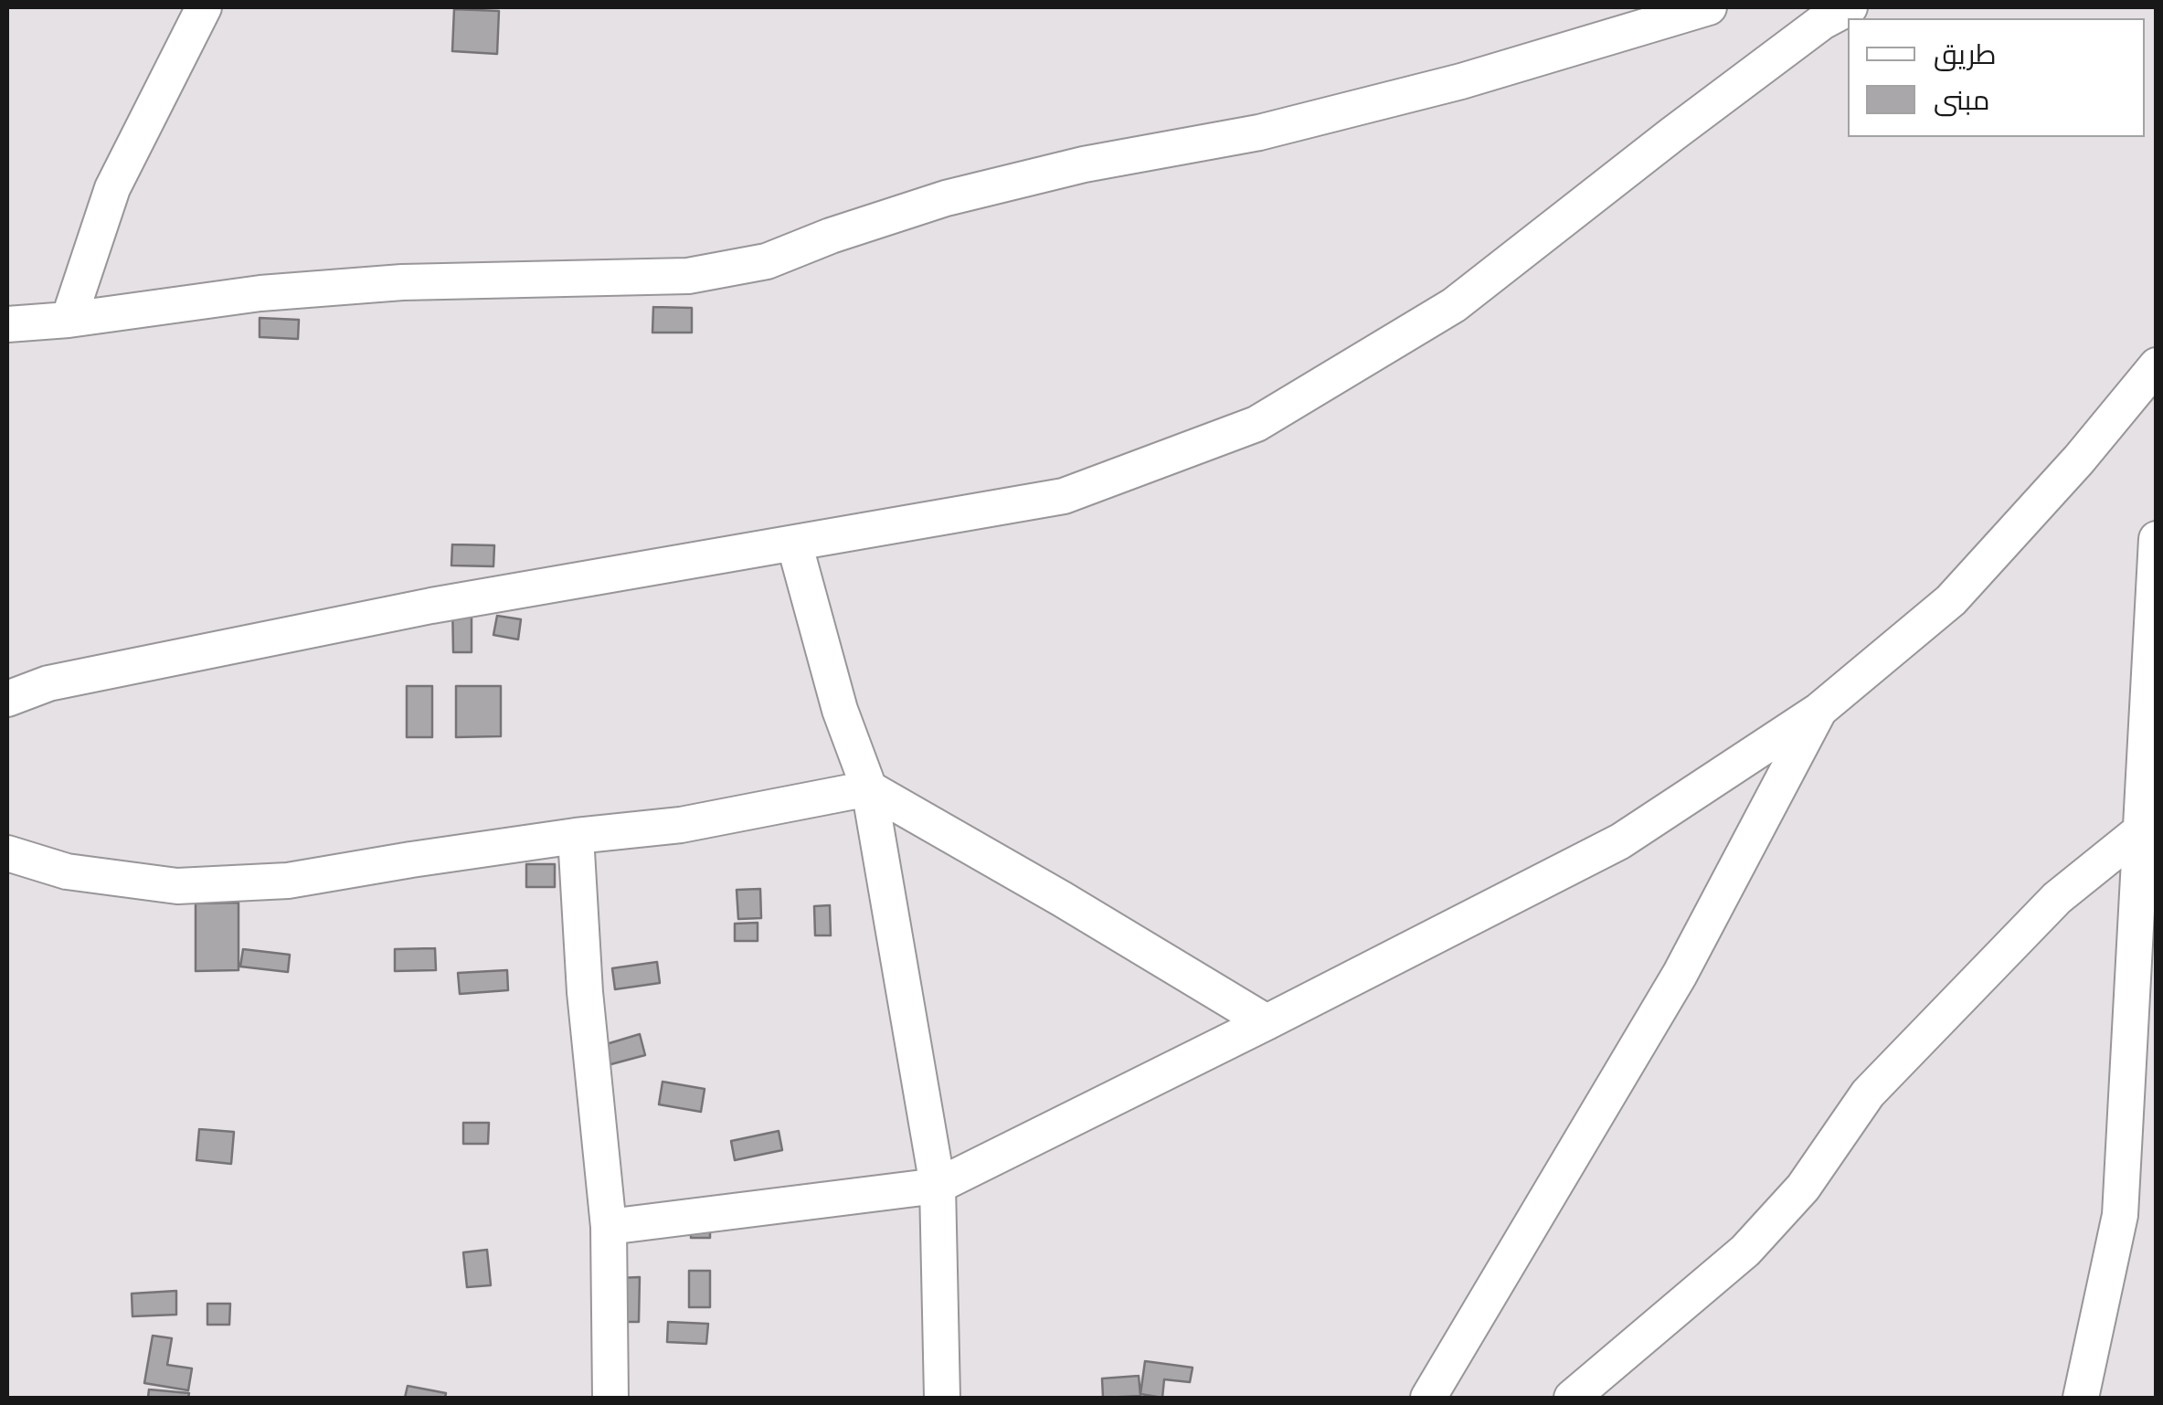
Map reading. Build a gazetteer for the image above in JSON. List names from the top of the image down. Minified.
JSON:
{"legend":["طريق","مبنى"]}
